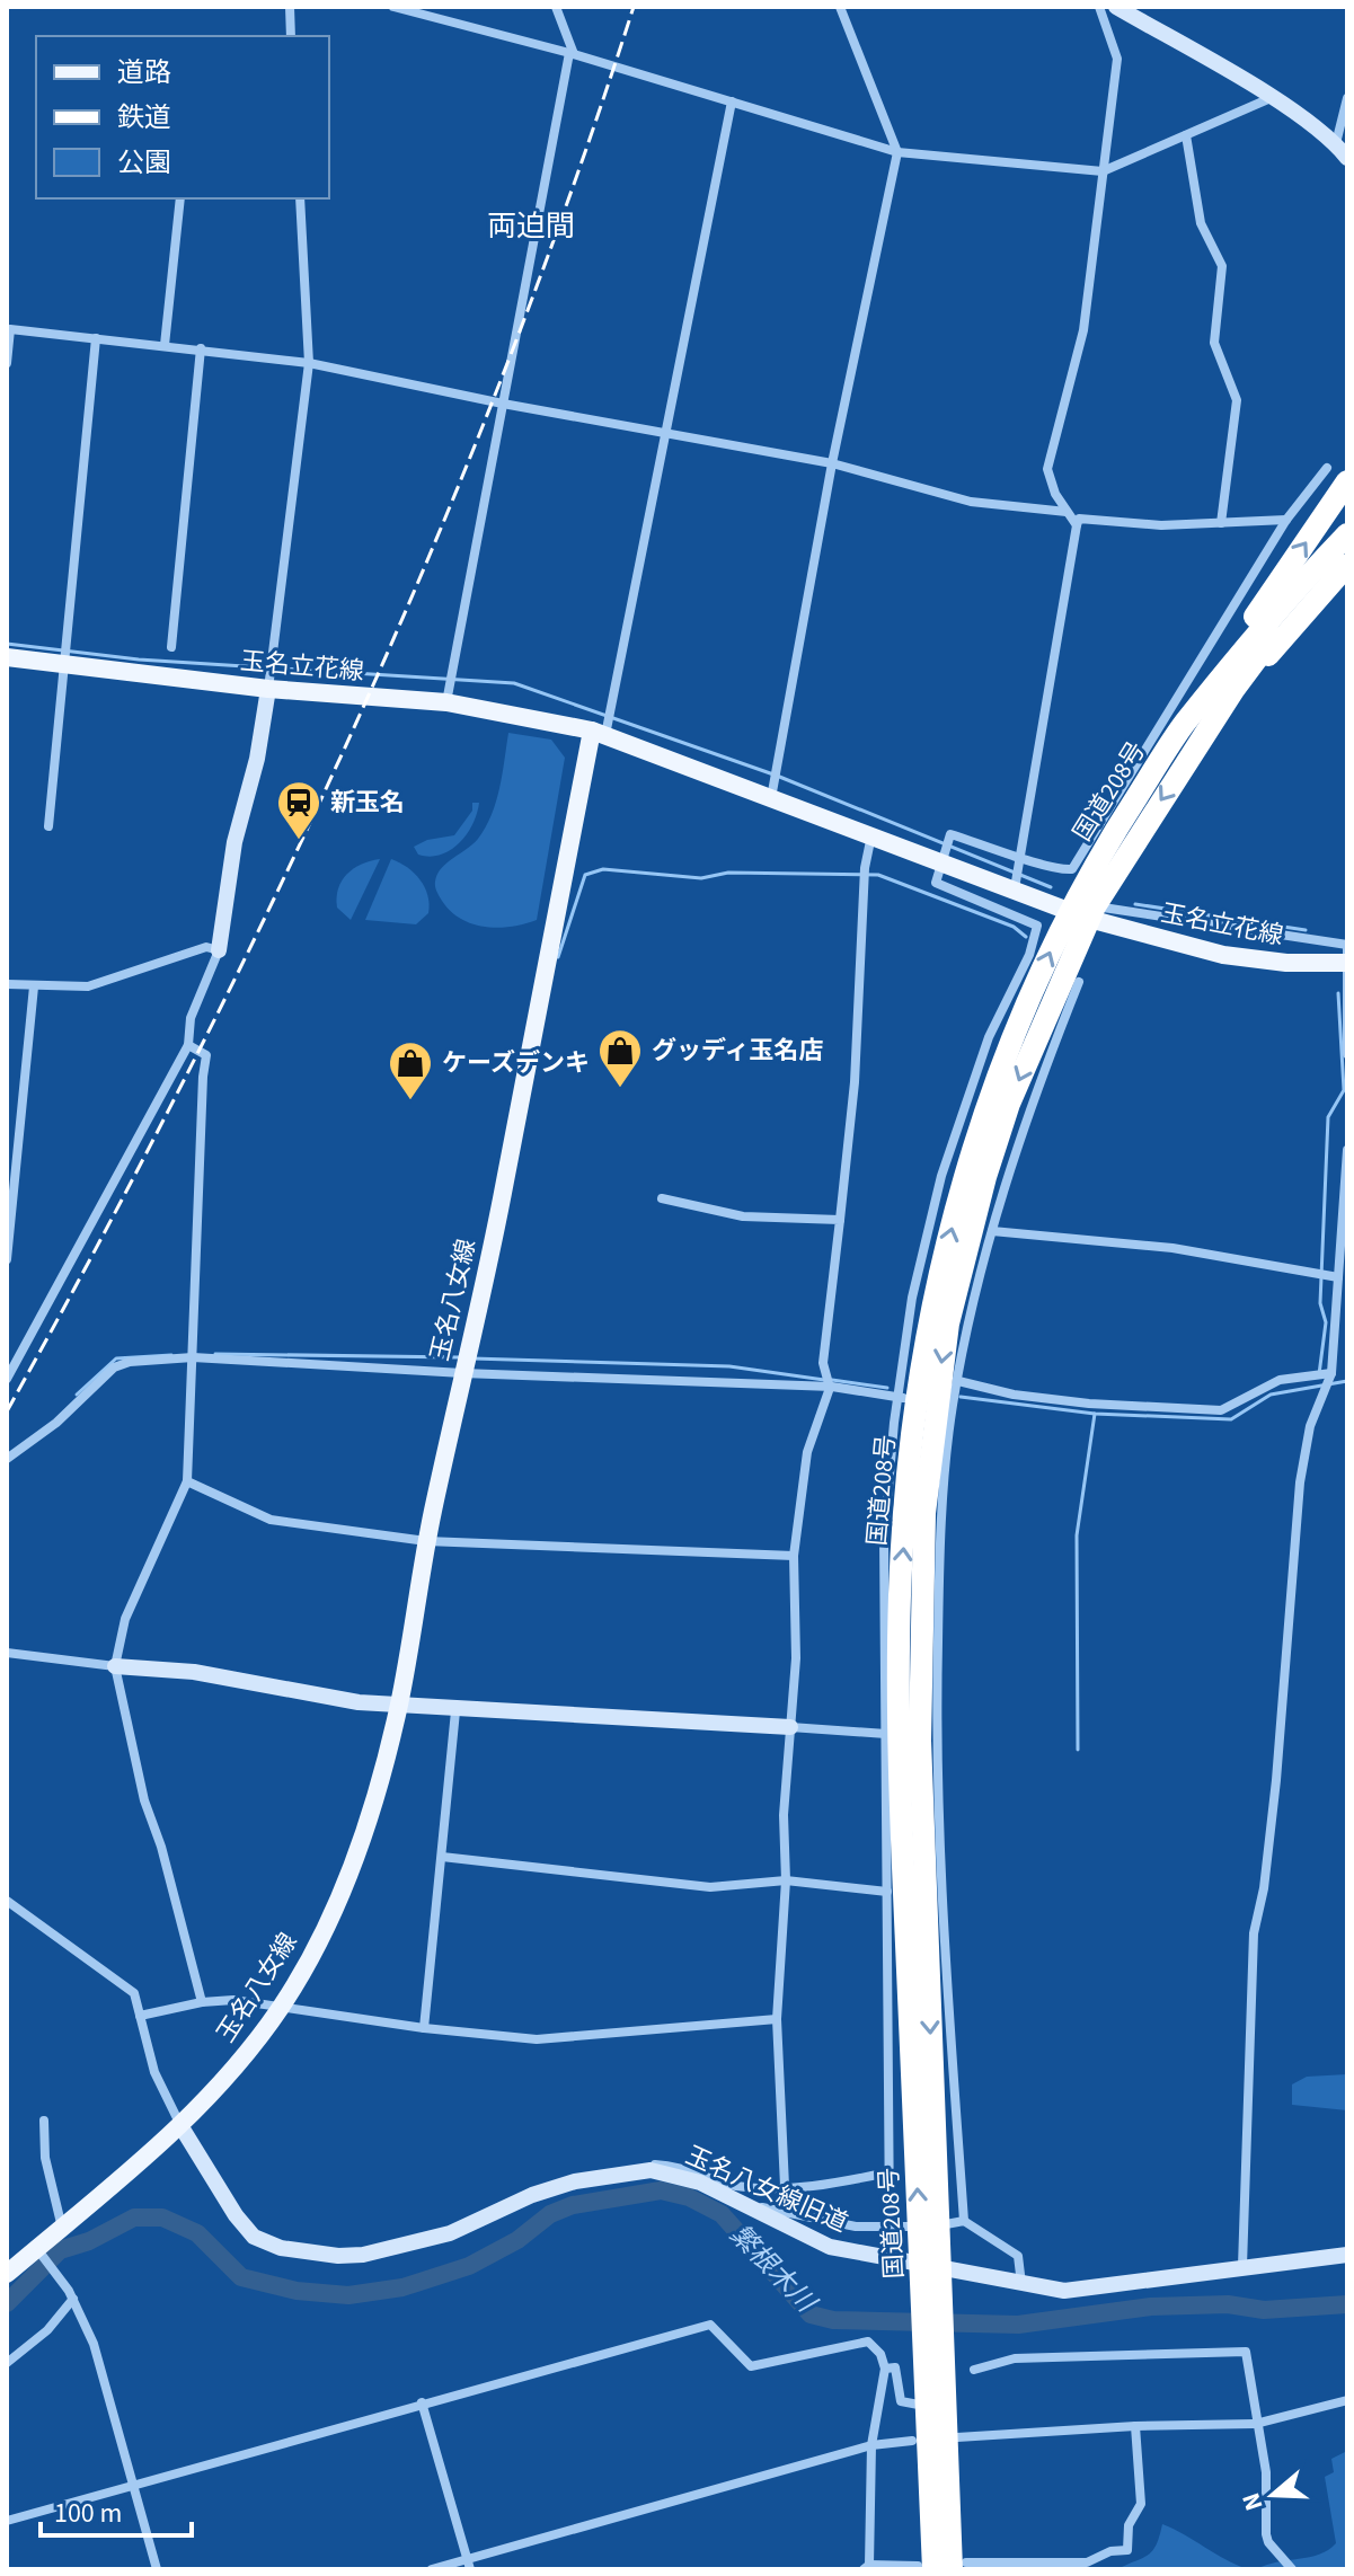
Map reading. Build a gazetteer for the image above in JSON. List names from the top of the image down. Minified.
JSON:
{"streets":{"highway":["国道208号"],"main road":["玉名立花線","玉名八女線"],"street":["玉名八女線旧道"]},"crossings":[["玉名立花線","国道208号"],["玉名立花線","玉名八女線"],["国道208号","玉名八女線旧道"],["玉名八女線","玉名八女線旧道"]],"districts":["両迫間"],"water":["繁根木川"],"places":{"station":["新玉名"],"shop":["グッディ玉名店","ケーズデンキ"]},"legend":["道路","鉄道","公園"],"scale_bar":"100 m","north":"left"}
